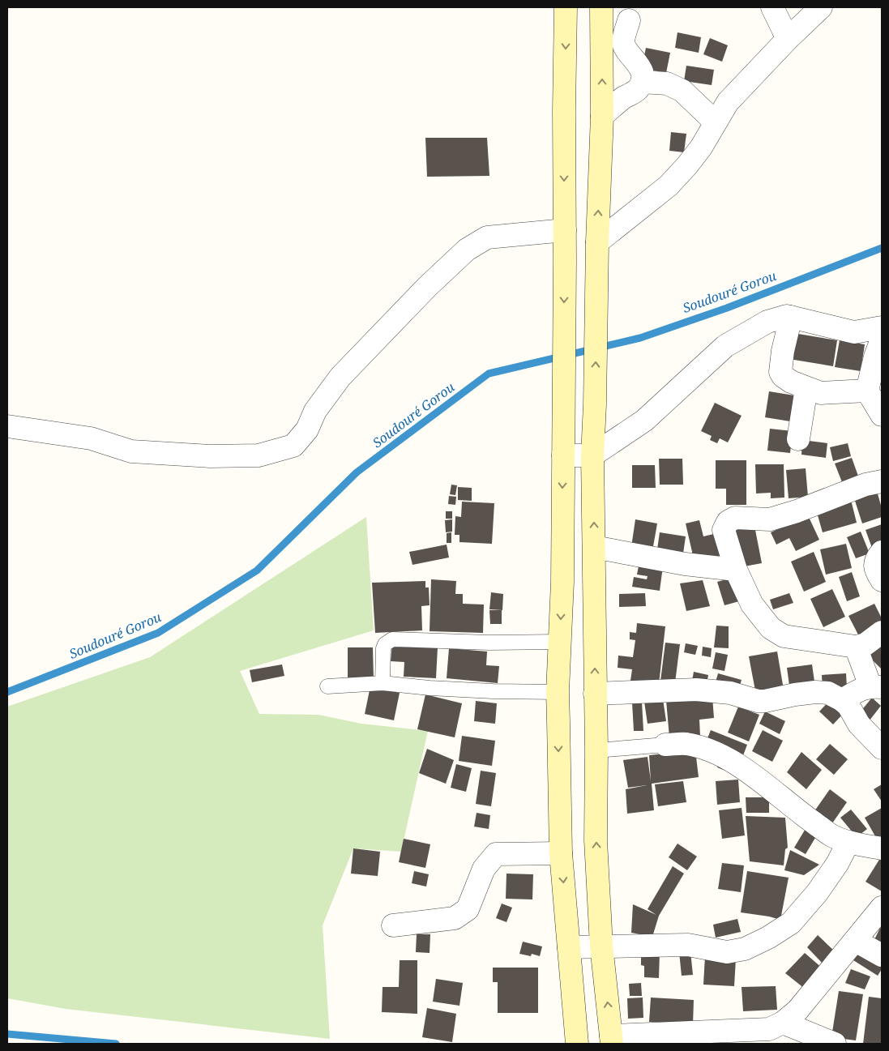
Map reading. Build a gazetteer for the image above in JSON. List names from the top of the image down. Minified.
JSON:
{"water":["Soudouré Gorou"]}
